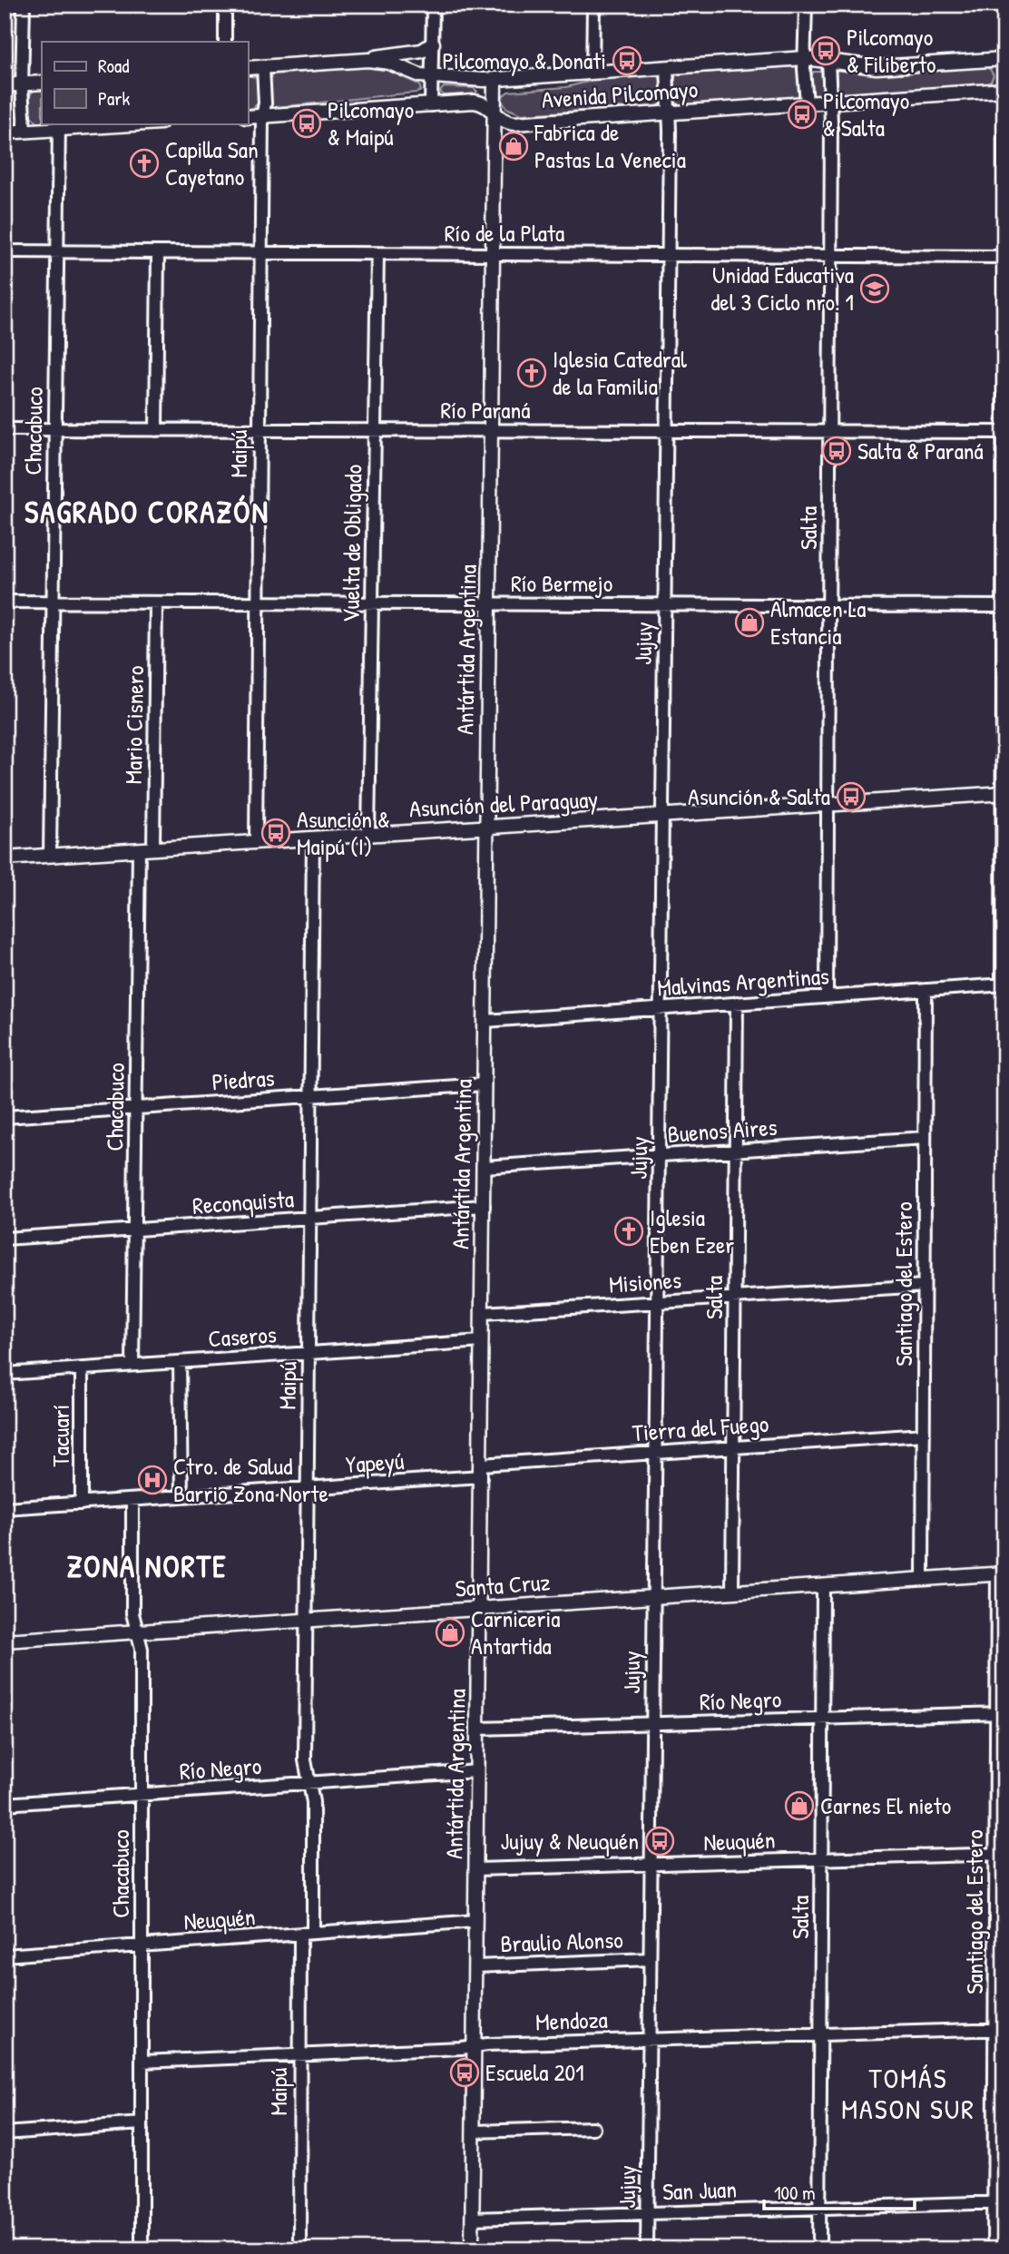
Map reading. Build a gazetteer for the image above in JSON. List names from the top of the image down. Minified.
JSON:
{"streets":{"main road":["Avenida Pilcomayo","Antártida Argentina","Asunción del Paraguay","Santa Cruz"],"street":["Río de la Plata","Río Paraná","Chacabuco","Maipú","Salta","Vuelta de Obligado","Río Bermejo","Jujuy","Mario Cisnero","Malvinas Argentinas","Piedras","Buenos Aires","Reconquista","Misiones","Santiago del Estero","Caseros","Tierra del Fuego","Tacuarí","Yapeyú","Río Negro","Neuquén","Braulio Alonso","Mendoza","San Juan"]},"crossings":[["Avenida Pilcomayo","Maipú"],["Avenida Pilcomayo","Salta"],["Avenida Pilcomayo","Jujuy"],["Avenida Pilcomayo","Antártida Argentina"],["Río de la Plata","Chacabuco"],["Río de la Plata","Maipú"],["Río de la Plata","Salta"],["Río de la Plata","Vuelta de Obligado"],["Río de la Plata","Jujuy"],["Río de la Plata","Antártida Argentina"],["Río Paraná","Chacabuco"],["Río Paraná","Maipú"],["Río Paraná","Salta"],["Río Paraná","Vuelta de Obligado"],["Río Paraná","Jujuy"],["Río Paraná","Antártida Argentina"],["Chacabuco","Río Bermejo"],["Chacabuco","Asunción del Paraguay"],["Chacabuco","Piedras"],["Chacabuco","Reconquista"],["Chacabuco","Caseros"],["Chacabuco","Yapeyú"],["Chacabuco","Santa Cruz"],["Chacabuco","Río Negro"],["Chacabuco","Neuquén"],["Chacabuco","Mendoza"],["Maipú","Río Bermejo"],["Maipú","Asunción del Paraguay"],["Maipú","Piedras"],["Maipú","Reconquista"],["Maipú","Caseros"],["Maipú","Yapeyú"],["Maipú","Santa Cruz"],["Maipú","Río Negro"],["Maipú","Neuquén"],["Maipú","Mendoza"],["Salta","Río Bermejo"],["Salta","Asunción del Paraguay"],["Salta","Malvinas Argentinas"],["Salta","Buenos Aires"],["Salta","Misiones"],["Salta","Tierra del Fuego"],["Salta","Santa Cruz"],["Salta","Río Negro"],["Salta","Neuquén"],["Salta","Mendoza"],["Salta","San Juan"],["Vuelta de Obligado","Río Bermejo"],["Vuelta de Obligado","Asunción del Paraguay"],["Río Bermejo","Jujuy"],["Río Bermejo","Antártida Argentina"],["Río Bermejo","Mario Cisnero"],["Jujuy","Asunción del Paraguay"],["Jujuy","Malvinas Argentinas"],["Jujuy","Buenos Aires"],["Jujuy","Misiones"],["Jujuy","Tierra del Fuego"],["Jujuy","Santa Cruz"],["Jujuy","Río Negro"],["Jujuy","Neuquén"],["Jujuy","Braulio Alonso"],["Jujuy","Mendoza"],["Jujuy","San Juan"],["Antártida Argentina","Asunción del Paraguay"],["Antártida Argentina","Malvinas Argentinas"],["Antártida Argentina","Piedras"],["Antártida Argentina","Buenos Aires"],["Antártida Argentina","Reconquista"],["Antártida Argentina","Misiones"],["Antártida Argentina","Caseros"],["Antártida Argentina","Tierra del Fuego"],["Antártida Argentina","Yapeyú"],["Antártida Argentina","Santa Cruz"],["Antártida Argentina","Río Negro"],["Antártida Argentina","Neuquén"],["Antártida Argentina","Braulio Alonso"],["Antártida Argentina","Mendoza"],["Antártida Argentina","San Juan"],["Mario Cisnero","Asunción del Paraguay"],["Malvinas Argentinas","Santiago del Estero"],["Buenos Aires","Santiago del Estero"],["Misiones","Santiago del Estero"],["Santiago del Estero","Tierra del Fuego"],["Santiago del Estero","Santa Cruz"],["Santiago del Estero","Río Negro"],["Santiago del Estero","Neuquén"],["Santiago del Estero","Mendoza"],["Santiago del Estero","San Juan"],["Caseros","Tacuarí"],["Tierra del Fuego","Yapeyú"],["Tacuarí","Yapeyú"]],"districts":["SAGRADO CORAZÓN","ZONA NORTE","TOMÁS MASON SUR"],"places":{"bus stop":["Pilcomayo & Filiberto","Pilcomayo & Donati","Pilcomayo & Salta","Pilcomayo & Maipú","Salta & Paraná","Asunción & Salta","Asunción & Maipú (I)","Jujuy & Neuquén","Escuela 201"],"shop":["Fabrica de Pastas La Venecia","Almacen La Estancia","Carniceria Antartida","Carnes El nieto"],"church":["Capilla San Cayetano","Iglesia Catedral de la Familia","Iglesia Eben Ezer"],"school or university":["Unidad Educativa del 3 Ciclo nro. 1"],"hospital":["Ctro. de Salud Barrio Zona Norte"]},"legend":["Road","Park"],"scale_bar":"100 m"}
